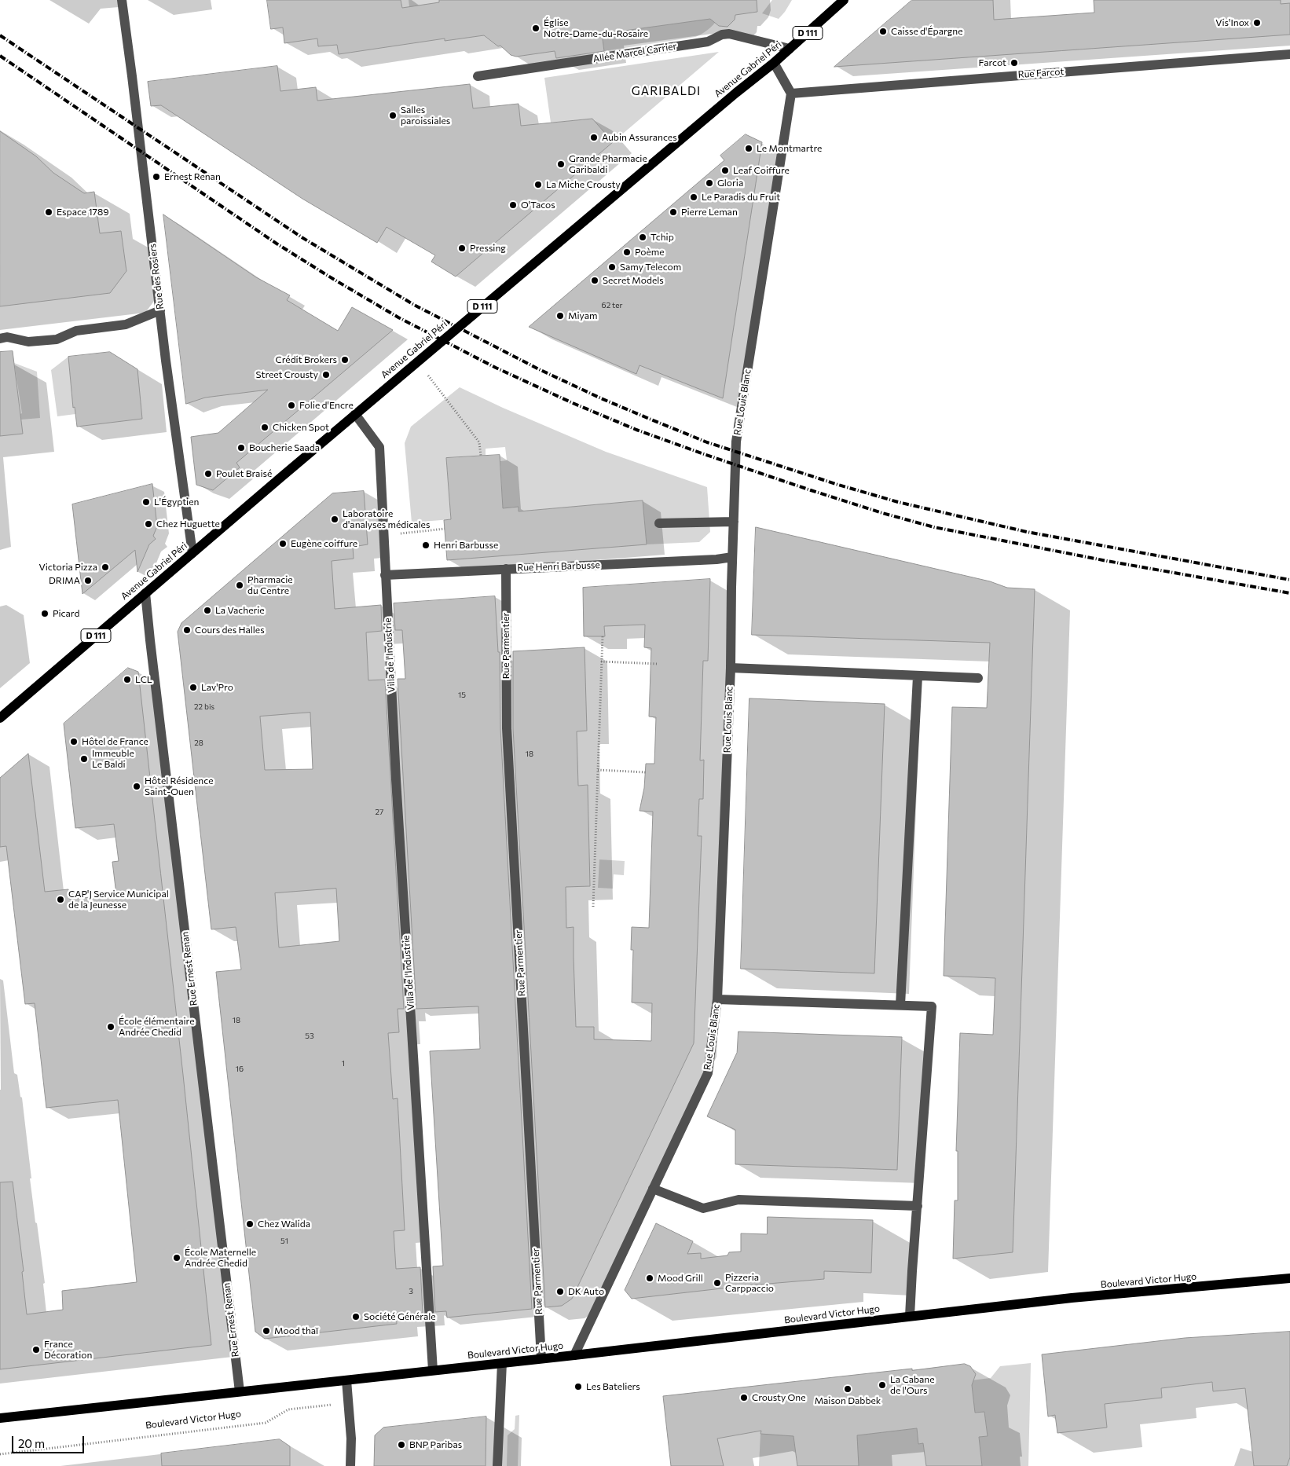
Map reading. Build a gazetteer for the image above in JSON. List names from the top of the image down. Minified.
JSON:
{"streets":{"main road":["D 111","Avenue Gabriel Péri","Boulevard Victor Hugo"],"street":["Allée Marcel Carrier","Rue Farcot","Rue des Rosiers","Rue Louis Blanc","Rue Henri Barbusse","Rue Parmentier","Villa de l'Industrie","Rue Ernest Renan"]},"crossings":[["Allée Marcel Carrier","Avenue Gabriel Péri"],["Avenue Gabriel Péri","Rue des Rosiers"],["Avenue Gabriel Péri","Villa de l'Industrie"],["Avenue Gabriel Péri","Rue Ernest Renan"],["Rue Farcot","Rue Louis Blanc"],["Rue Louis Blanc","Rue Henri Barbusse"],["Rue Louis Blanc","Boulevard Victor Hugo"],["Rue Henri Barbusse","Rue Parmentier"],["Rue Henri Barbusse","Villa de l'Industrie"],["Rue Parmentier","Boulevard Victor Hugo"],["Villa de l'Industrie","Boulevard Victor Hugo"],["Rue Ernest Renan","Boulevard Victor Hugo"]],"districts":["GARIBALDI"],"places":["Vis'Inox","Église Notre-Dame-du-Rosaire","Caisse d'Épargne","Farcot","Salles paroissiales","Aubin Assurances","Le Montmartre","Grande Pharmacie Garibaldi","Leaf Coiffure","Ernest Renan","Gloria","La Miche Crousty","Le Paradis du Fruit","O'Tacos","Espace 1789","Pierre Leman","Tchip","Pressing","Poème","Samy Telecom","Secret Models","Miyam","Crédit Brokers","Street Crousty","Folie d'Encre","Chicken Spot","Boucherie Saada","Poulet Braisé","L'Égyptien","Laboratoire d'analyses médicales","Chez Huguette","Eugène coiffure","Henri Barbusse","Victoria Pizza","DRIMA","Pharmacie du Centre","La Vacherie","Picard","Cours des Halles","LCL","Lav'Pro","Hôtel de France","Immeuble Le Baldi","Hôtel Résidence Saint-Ouen","CAP'J Service Municipal de la Jeunesse","École élémentaire Andrée Chedid","Chez Walida","École Maternelle Andrée Chedid","Mood Grill","Pizzeria Carppaccio","DK Auto","Société Générale","Mood thaï","France Décoration","La Cabane de l'Ours","Les Bateliers","Maison Dabbek","Crousty One","BNP Paribas"],"house_numbers":["62 ter","15","22 bis","28","18","27","18","53","1","16","51","3"],"scale_bar":"20 m"}
